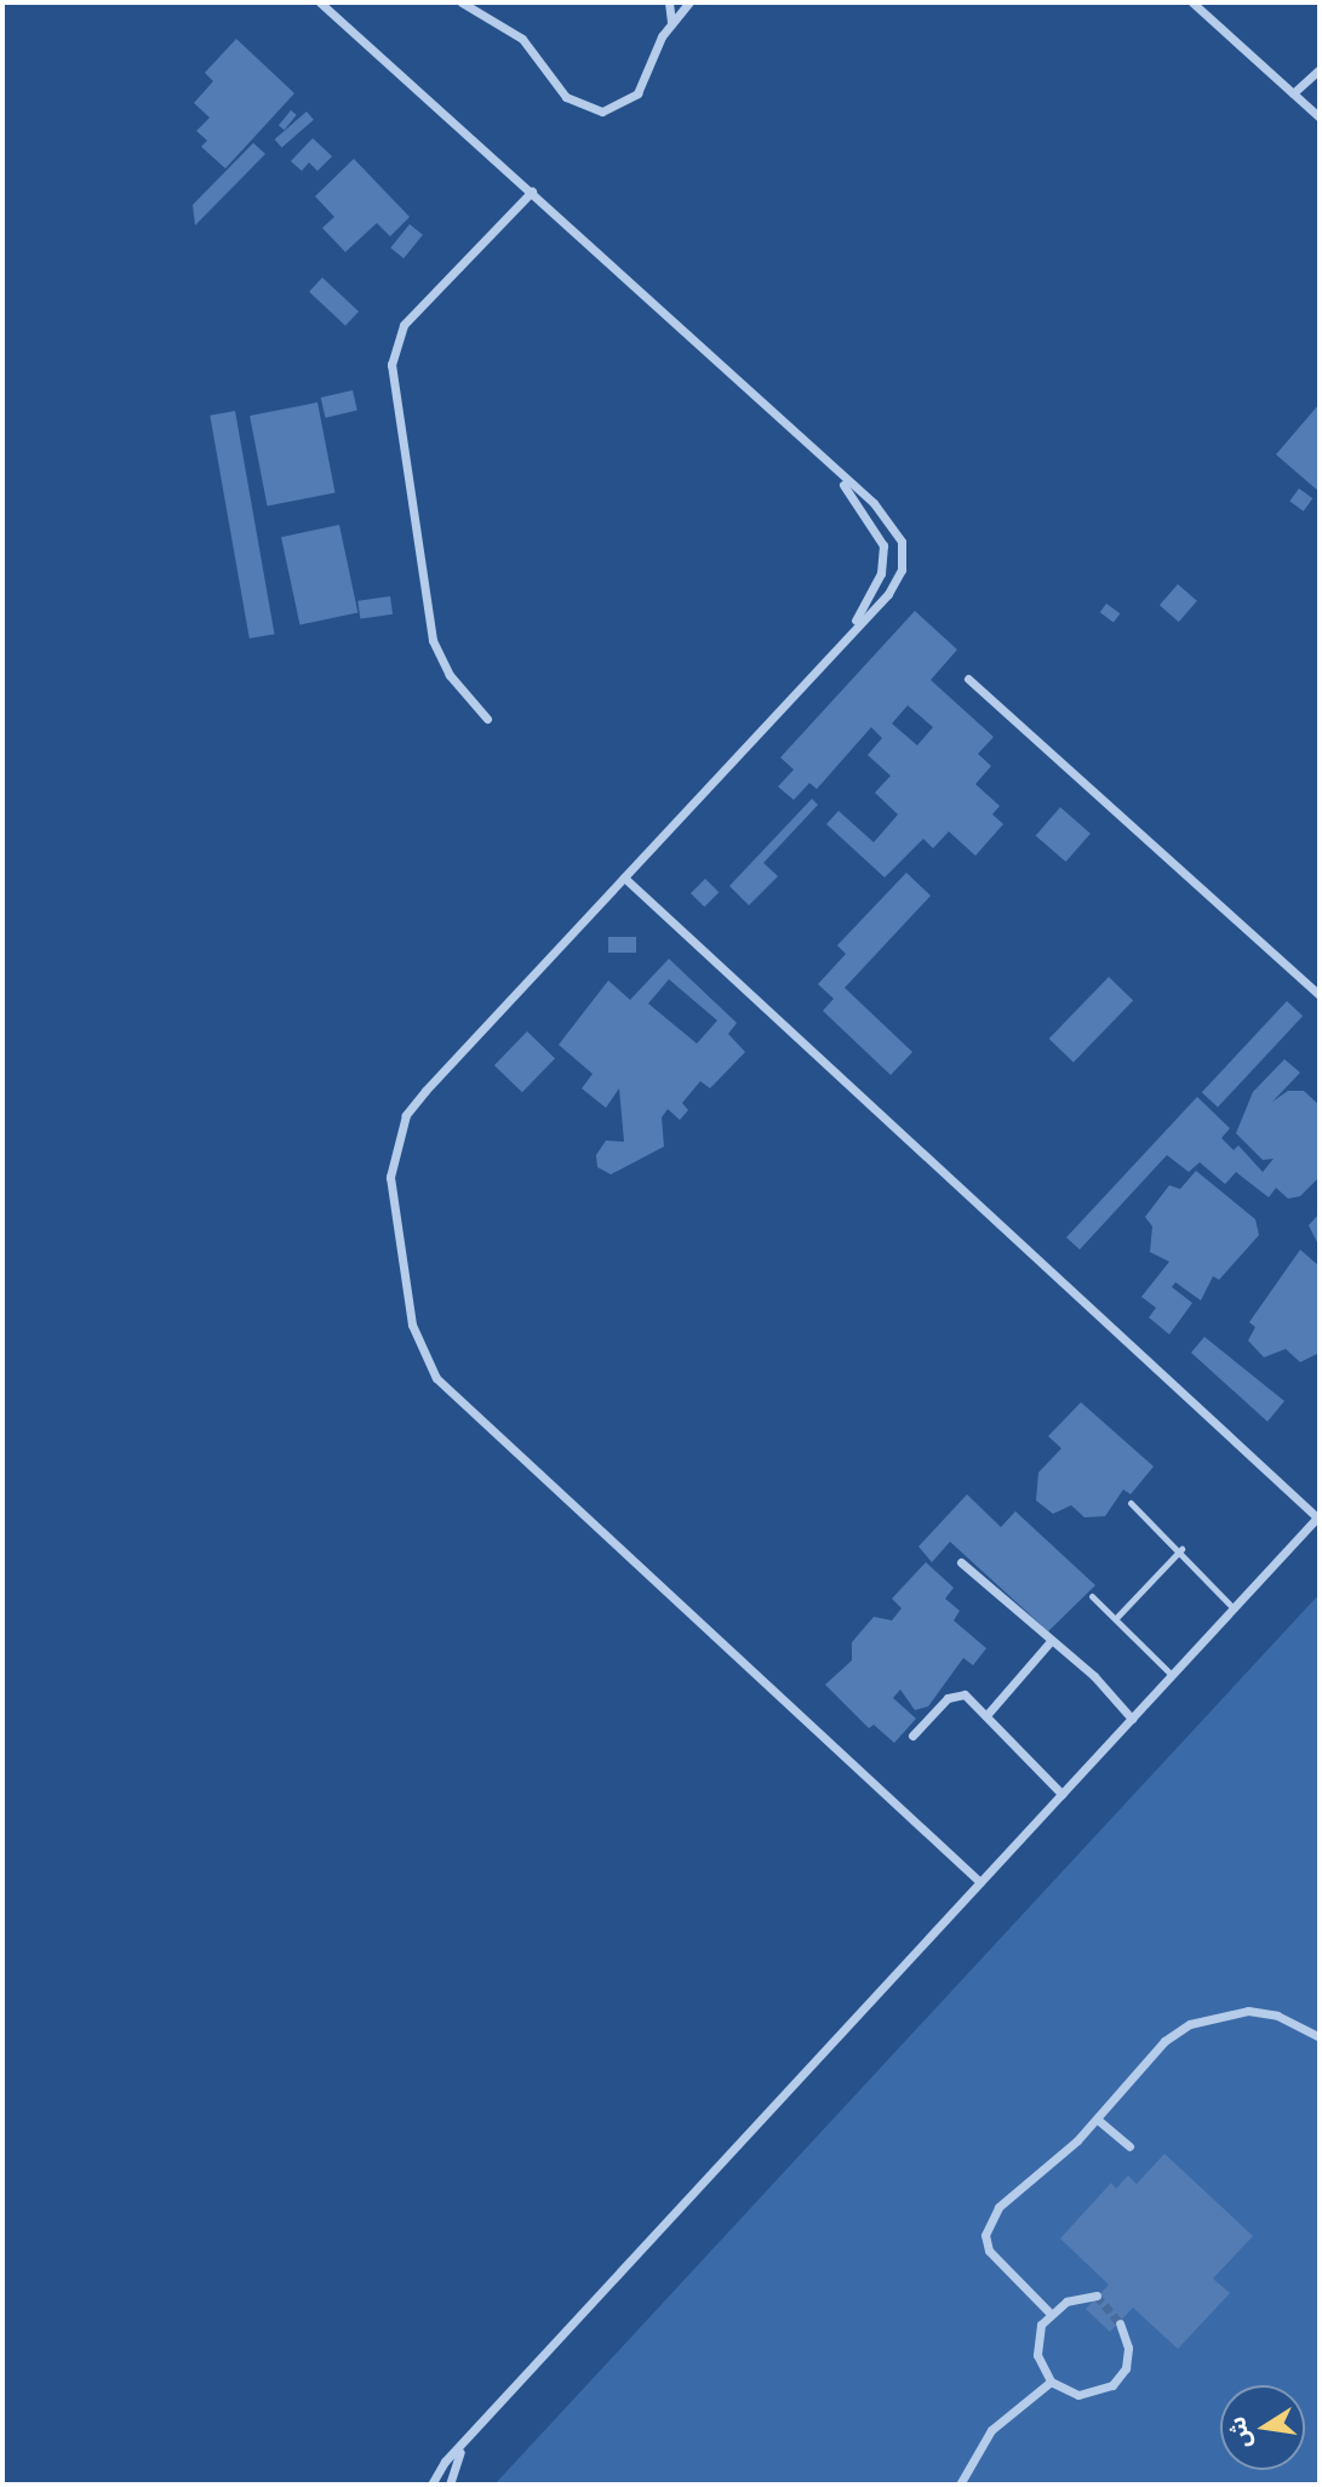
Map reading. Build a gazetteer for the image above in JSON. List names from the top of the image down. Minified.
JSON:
{"north":"left"}
